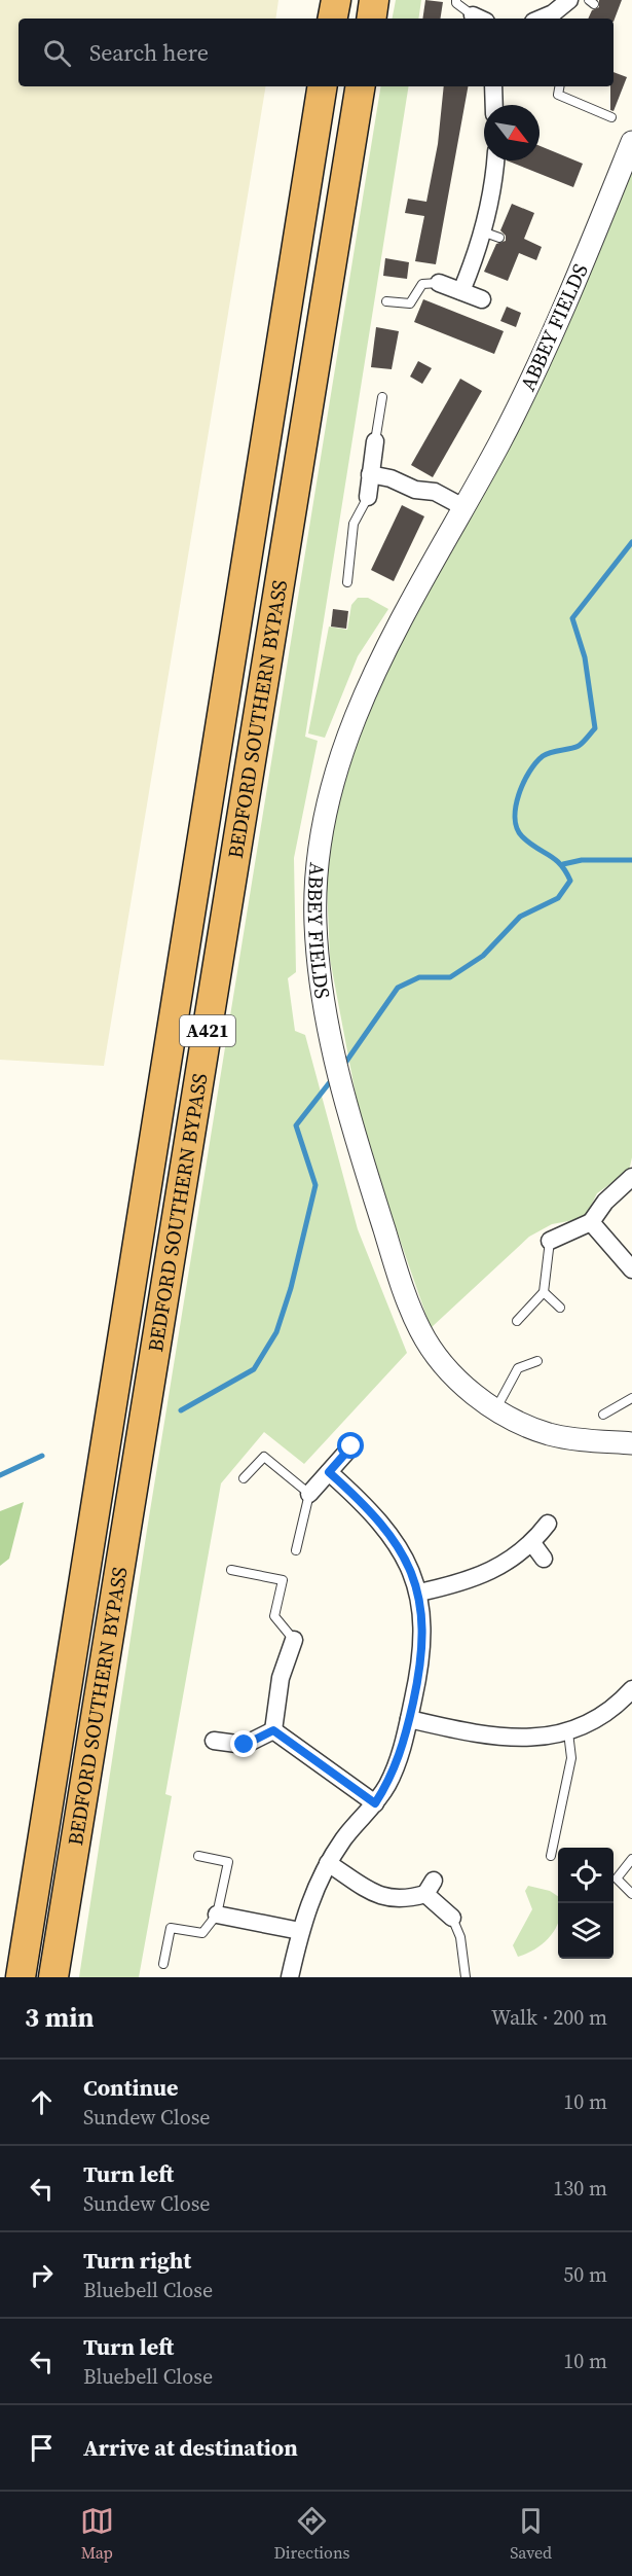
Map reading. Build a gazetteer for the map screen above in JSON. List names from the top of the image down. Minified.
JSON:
{"streets":{"highway":["BEDFORD SOUTHERN BYPASS","A421"],"street":["ABBEY FIELDS"]},"north":"bottom right","page":{"search":"Search here","heading":["3 min","Walk · 200 m"],"list":[["Continue","Sundew Close","10 m"],["Turn left","Sundew Close","130 m"],["Turn right","Bluebell Close","50 m"],["Turn left","Bluebell Close","10 m"],"Arrive at destination"],"nav":["Map","Directions","Saved"]}}
